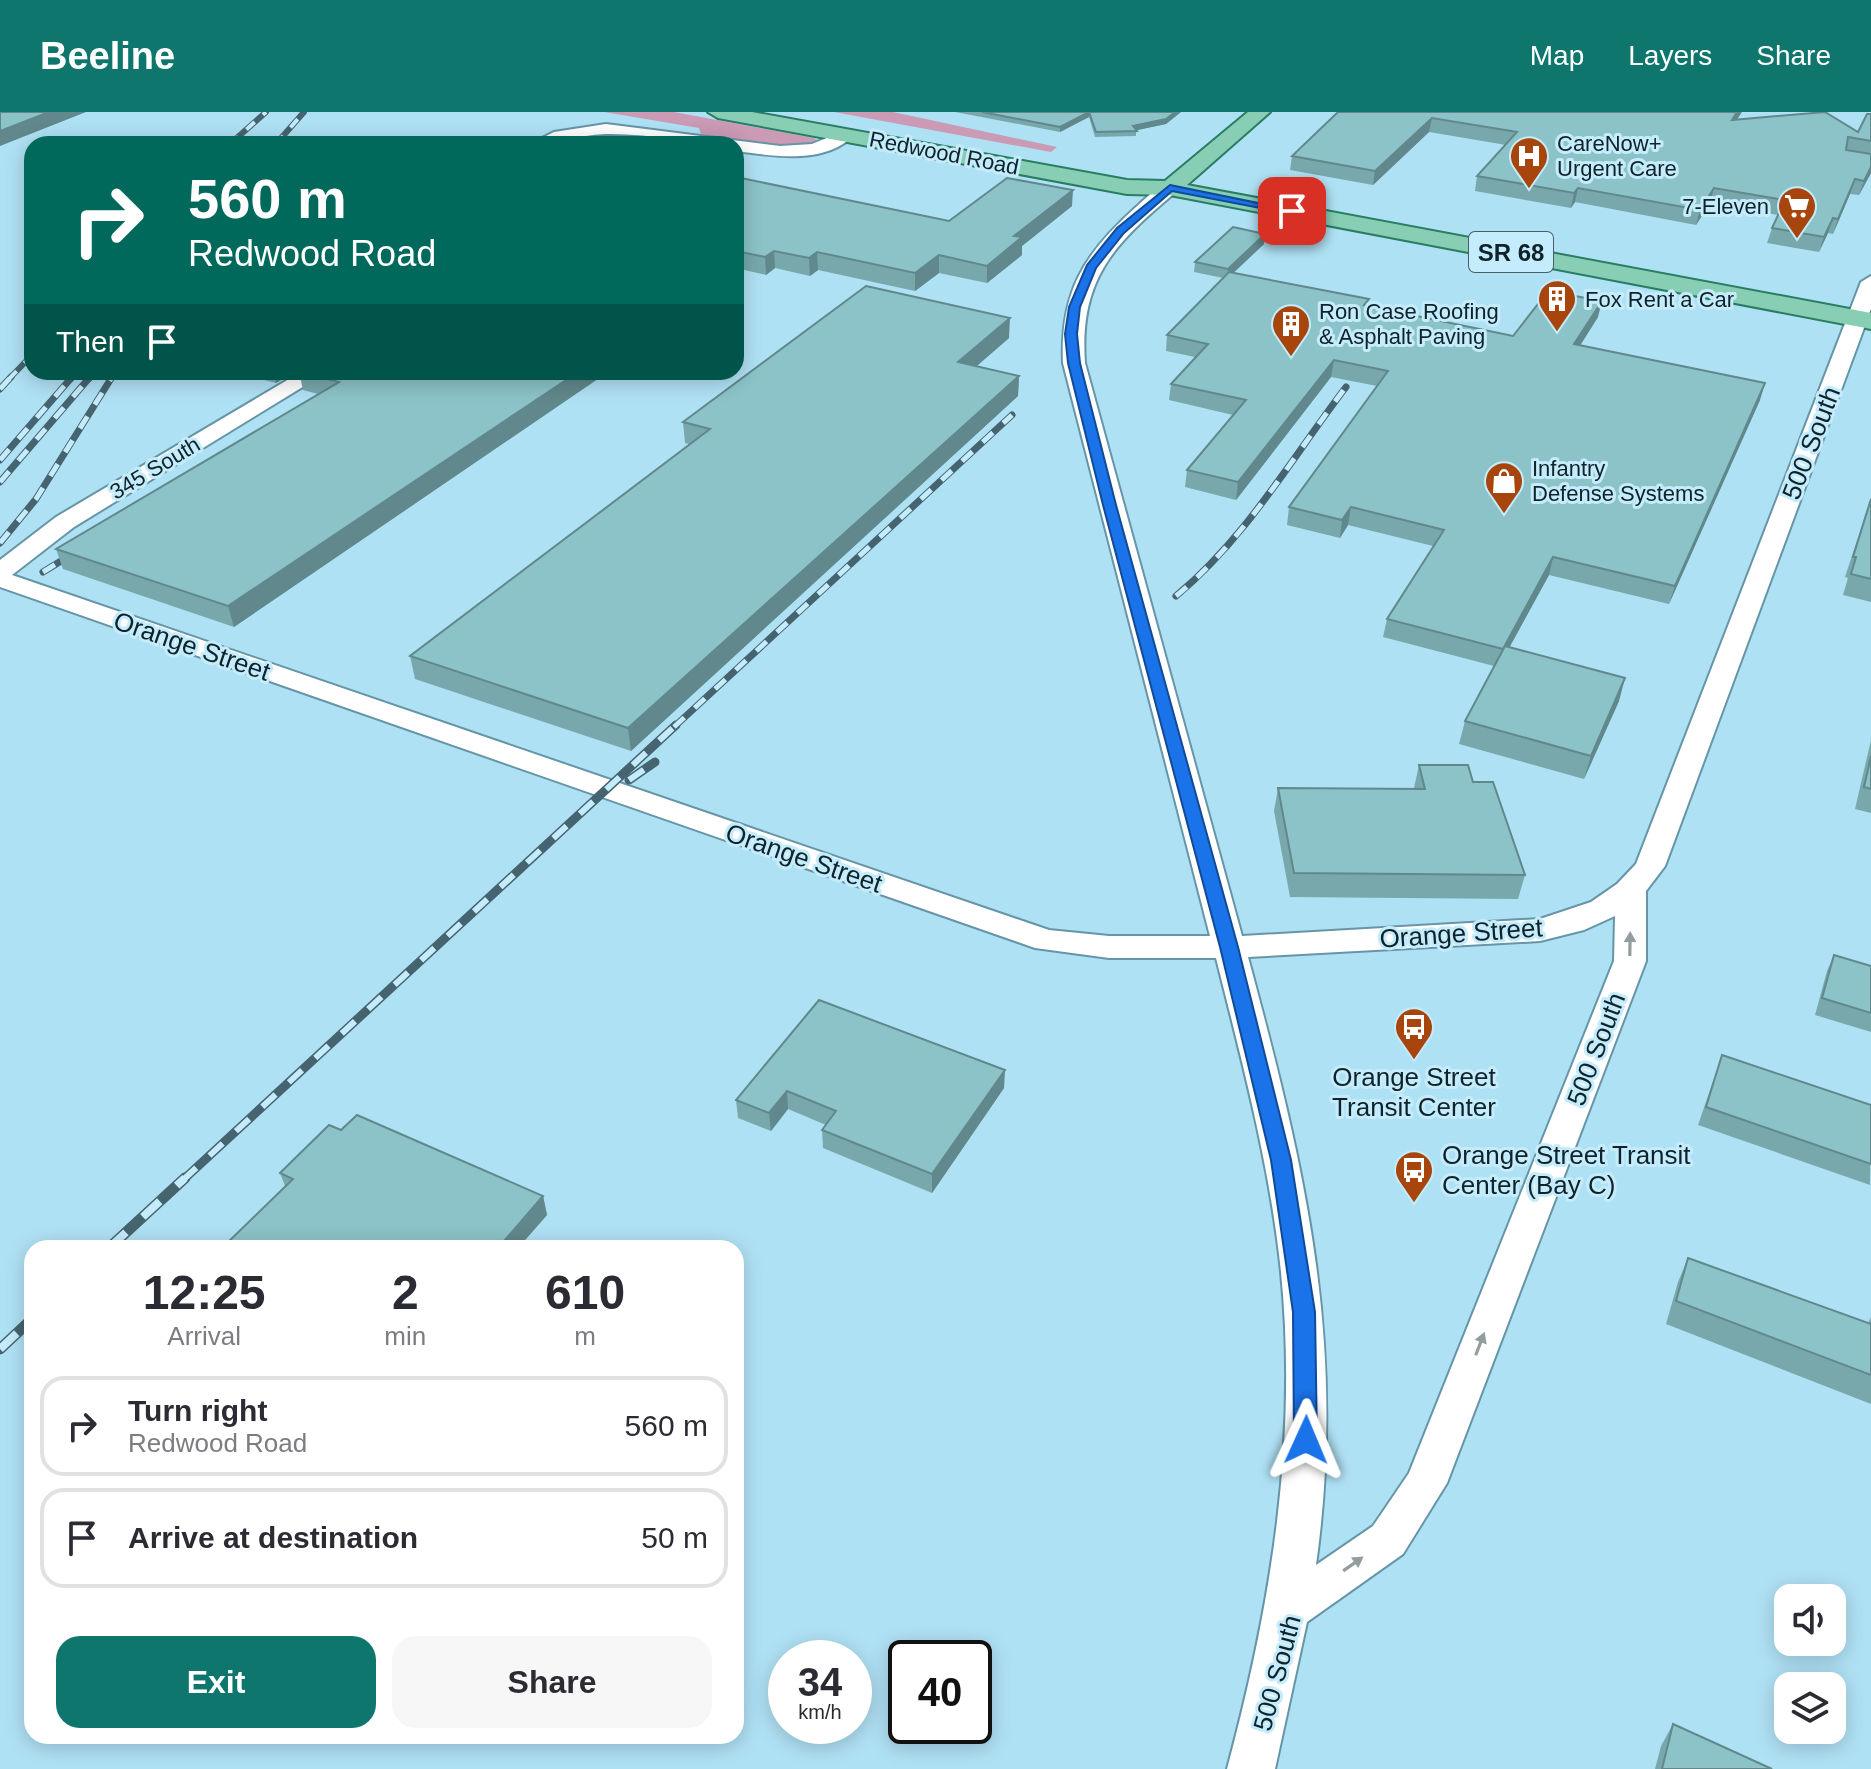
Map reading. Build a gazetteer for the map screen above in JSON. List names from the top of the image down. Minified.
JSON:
{"streets":{"main road":["Redwood Road","SR 68"],"street":["500 South","345 South","Orange Street"]},"crossings":[["Redwood Road","500 South"],["500 South","Orange Street"]],"one_way":["500 South"],"places":{"hospital":["CareNow+ Urgent Care"],"supermarket":["7-Eleven"],"building":["Fox Rent a Car","Ron Case Roofing & Asphalt Paving"],"shop":["Infantry Defense Systems"],"bus stop":["Orange Street Transit Center","Orange Street Transit Center (Bay C)"]},"page":{"header":"Beeline","nav":["Map","Layers","Share"],"turn":["560 m","Redwood Road"],"then":"Then","eta":["12:25","Arrival","2","min","610","m"],"list":[{"name":"Turn right","note":"Redwood Road","value":"560 m"},{"name":"Arrive at destination","value":"50 m"}],"buttons":["Exit","Share"],"speed":"34 km/h","limit":"40"}}
